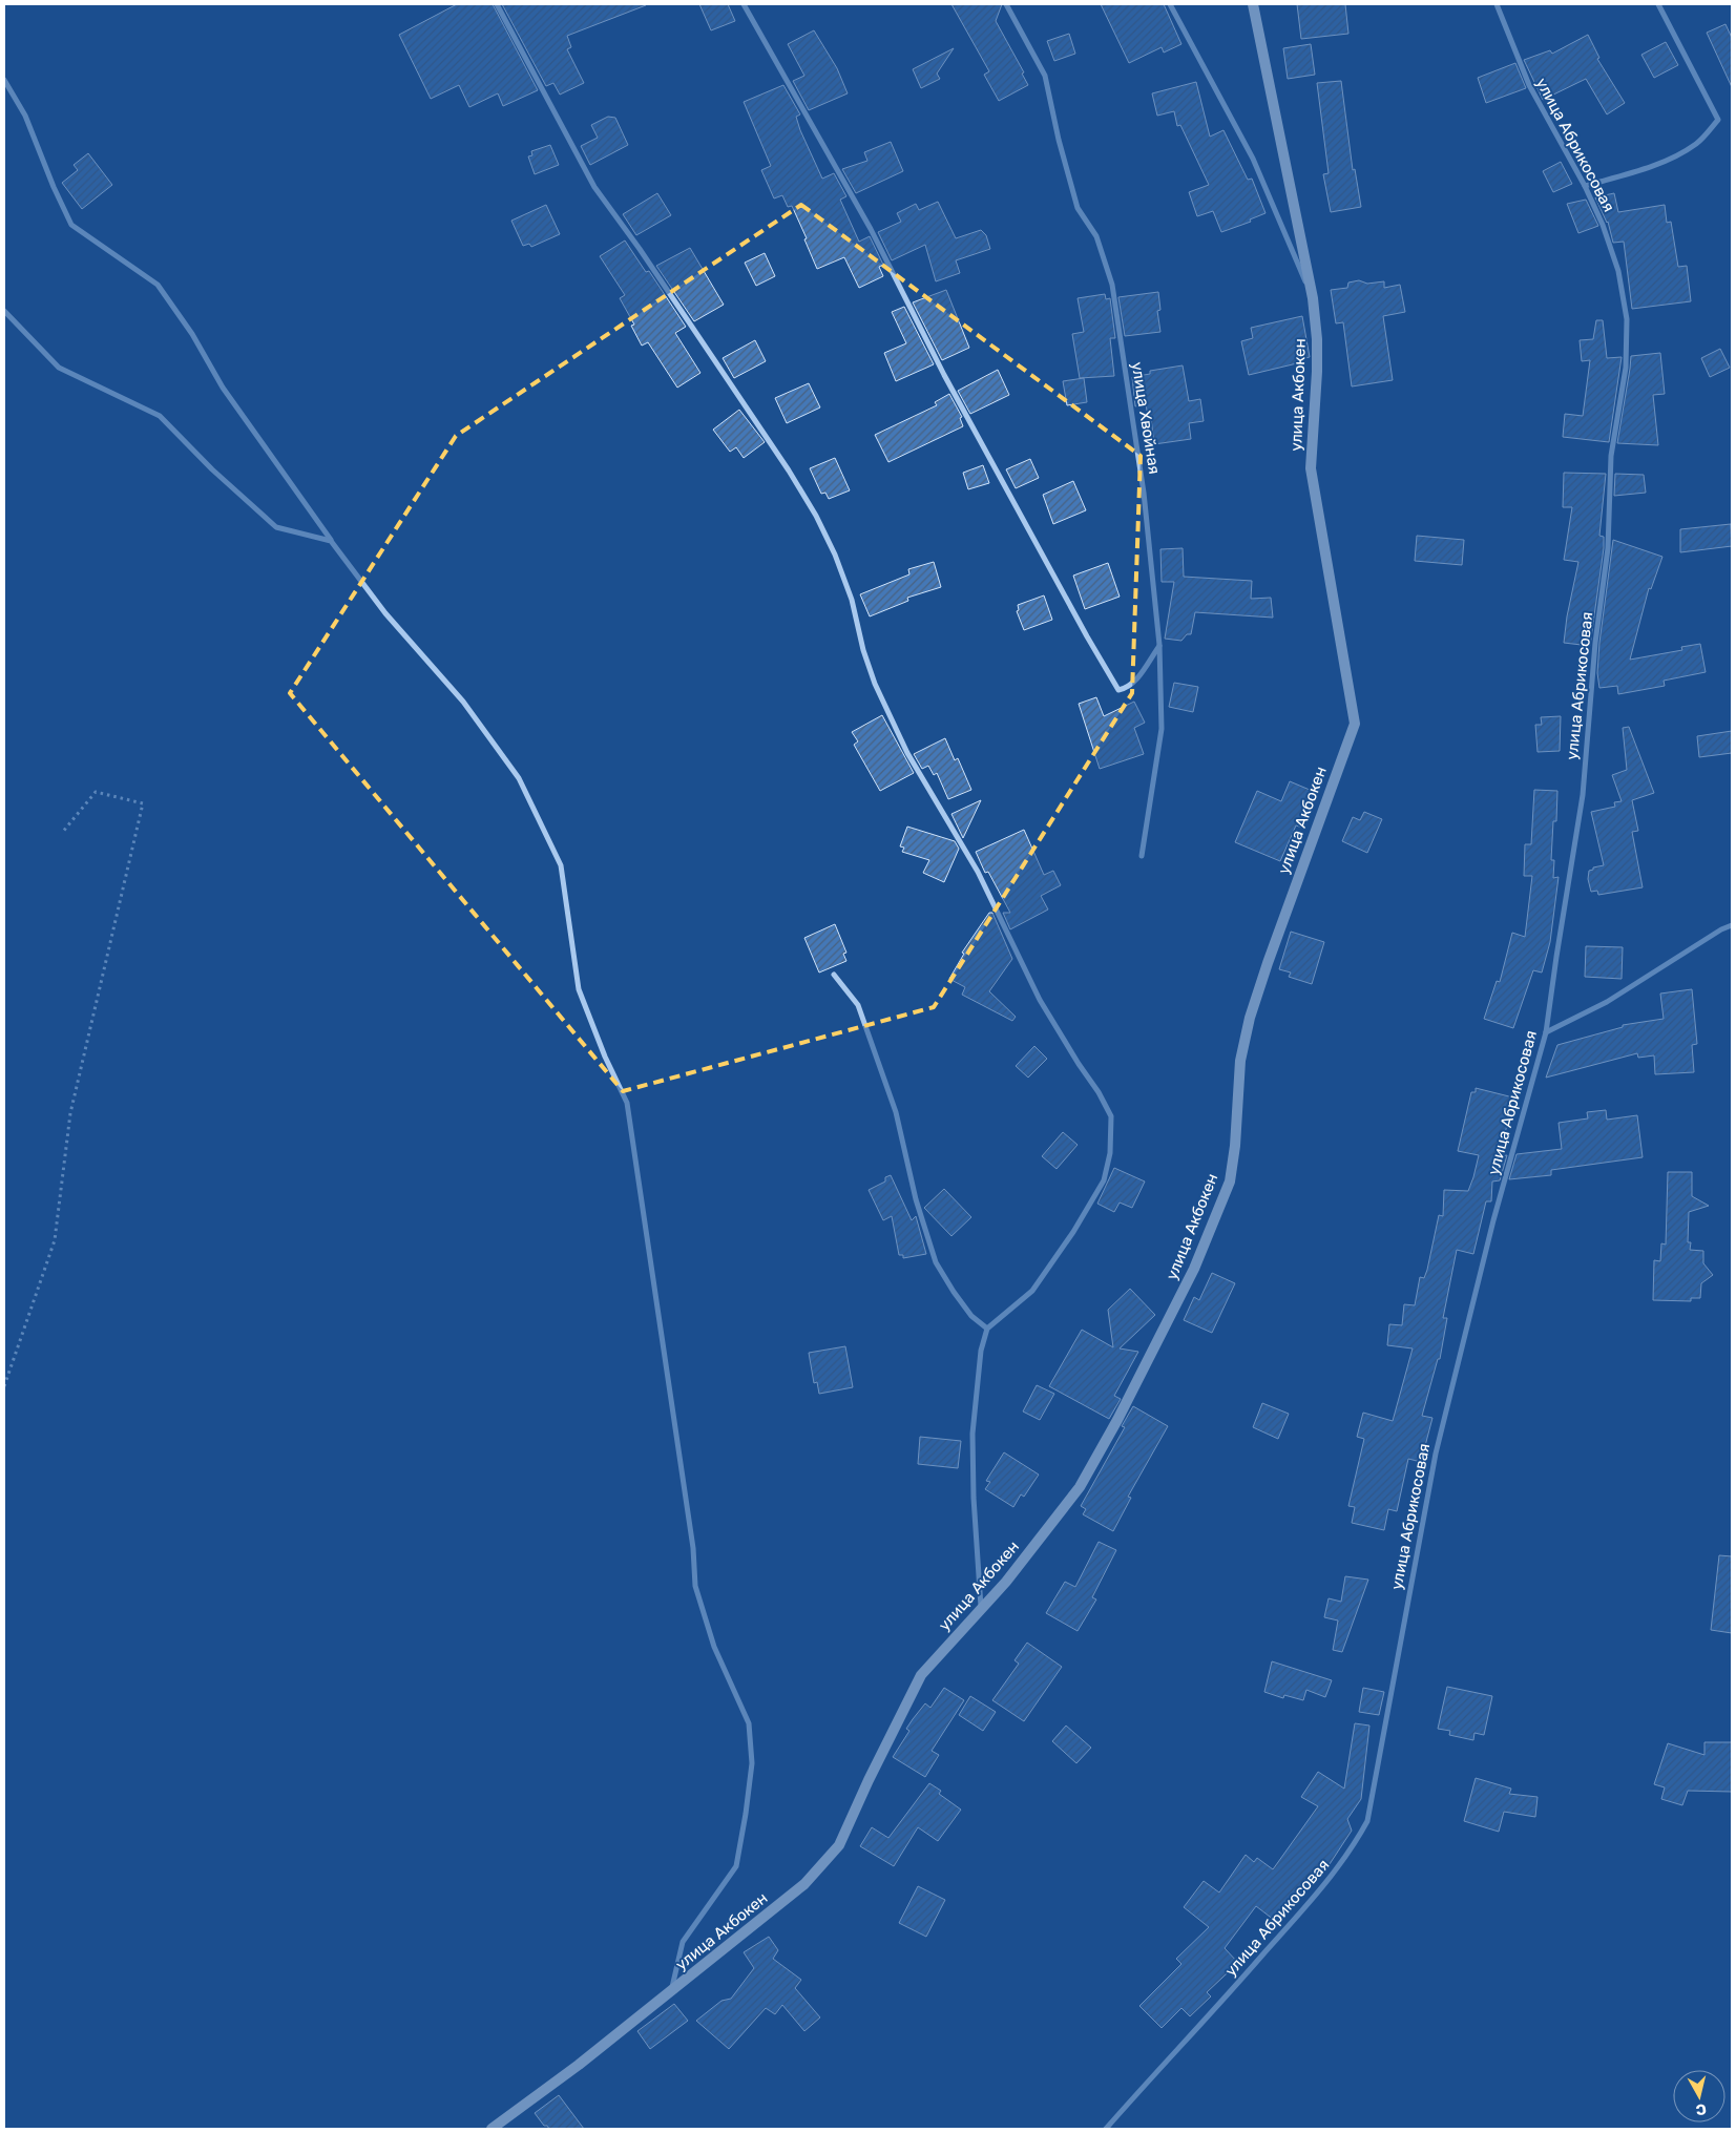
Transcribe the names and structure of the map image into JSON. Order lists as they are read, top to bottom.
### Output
{
  "streets": {
    "street": ["улица Абрикосовая", "улица Акбокен", "улица Хвойная"]
  },
  "north": "bottom"
}
